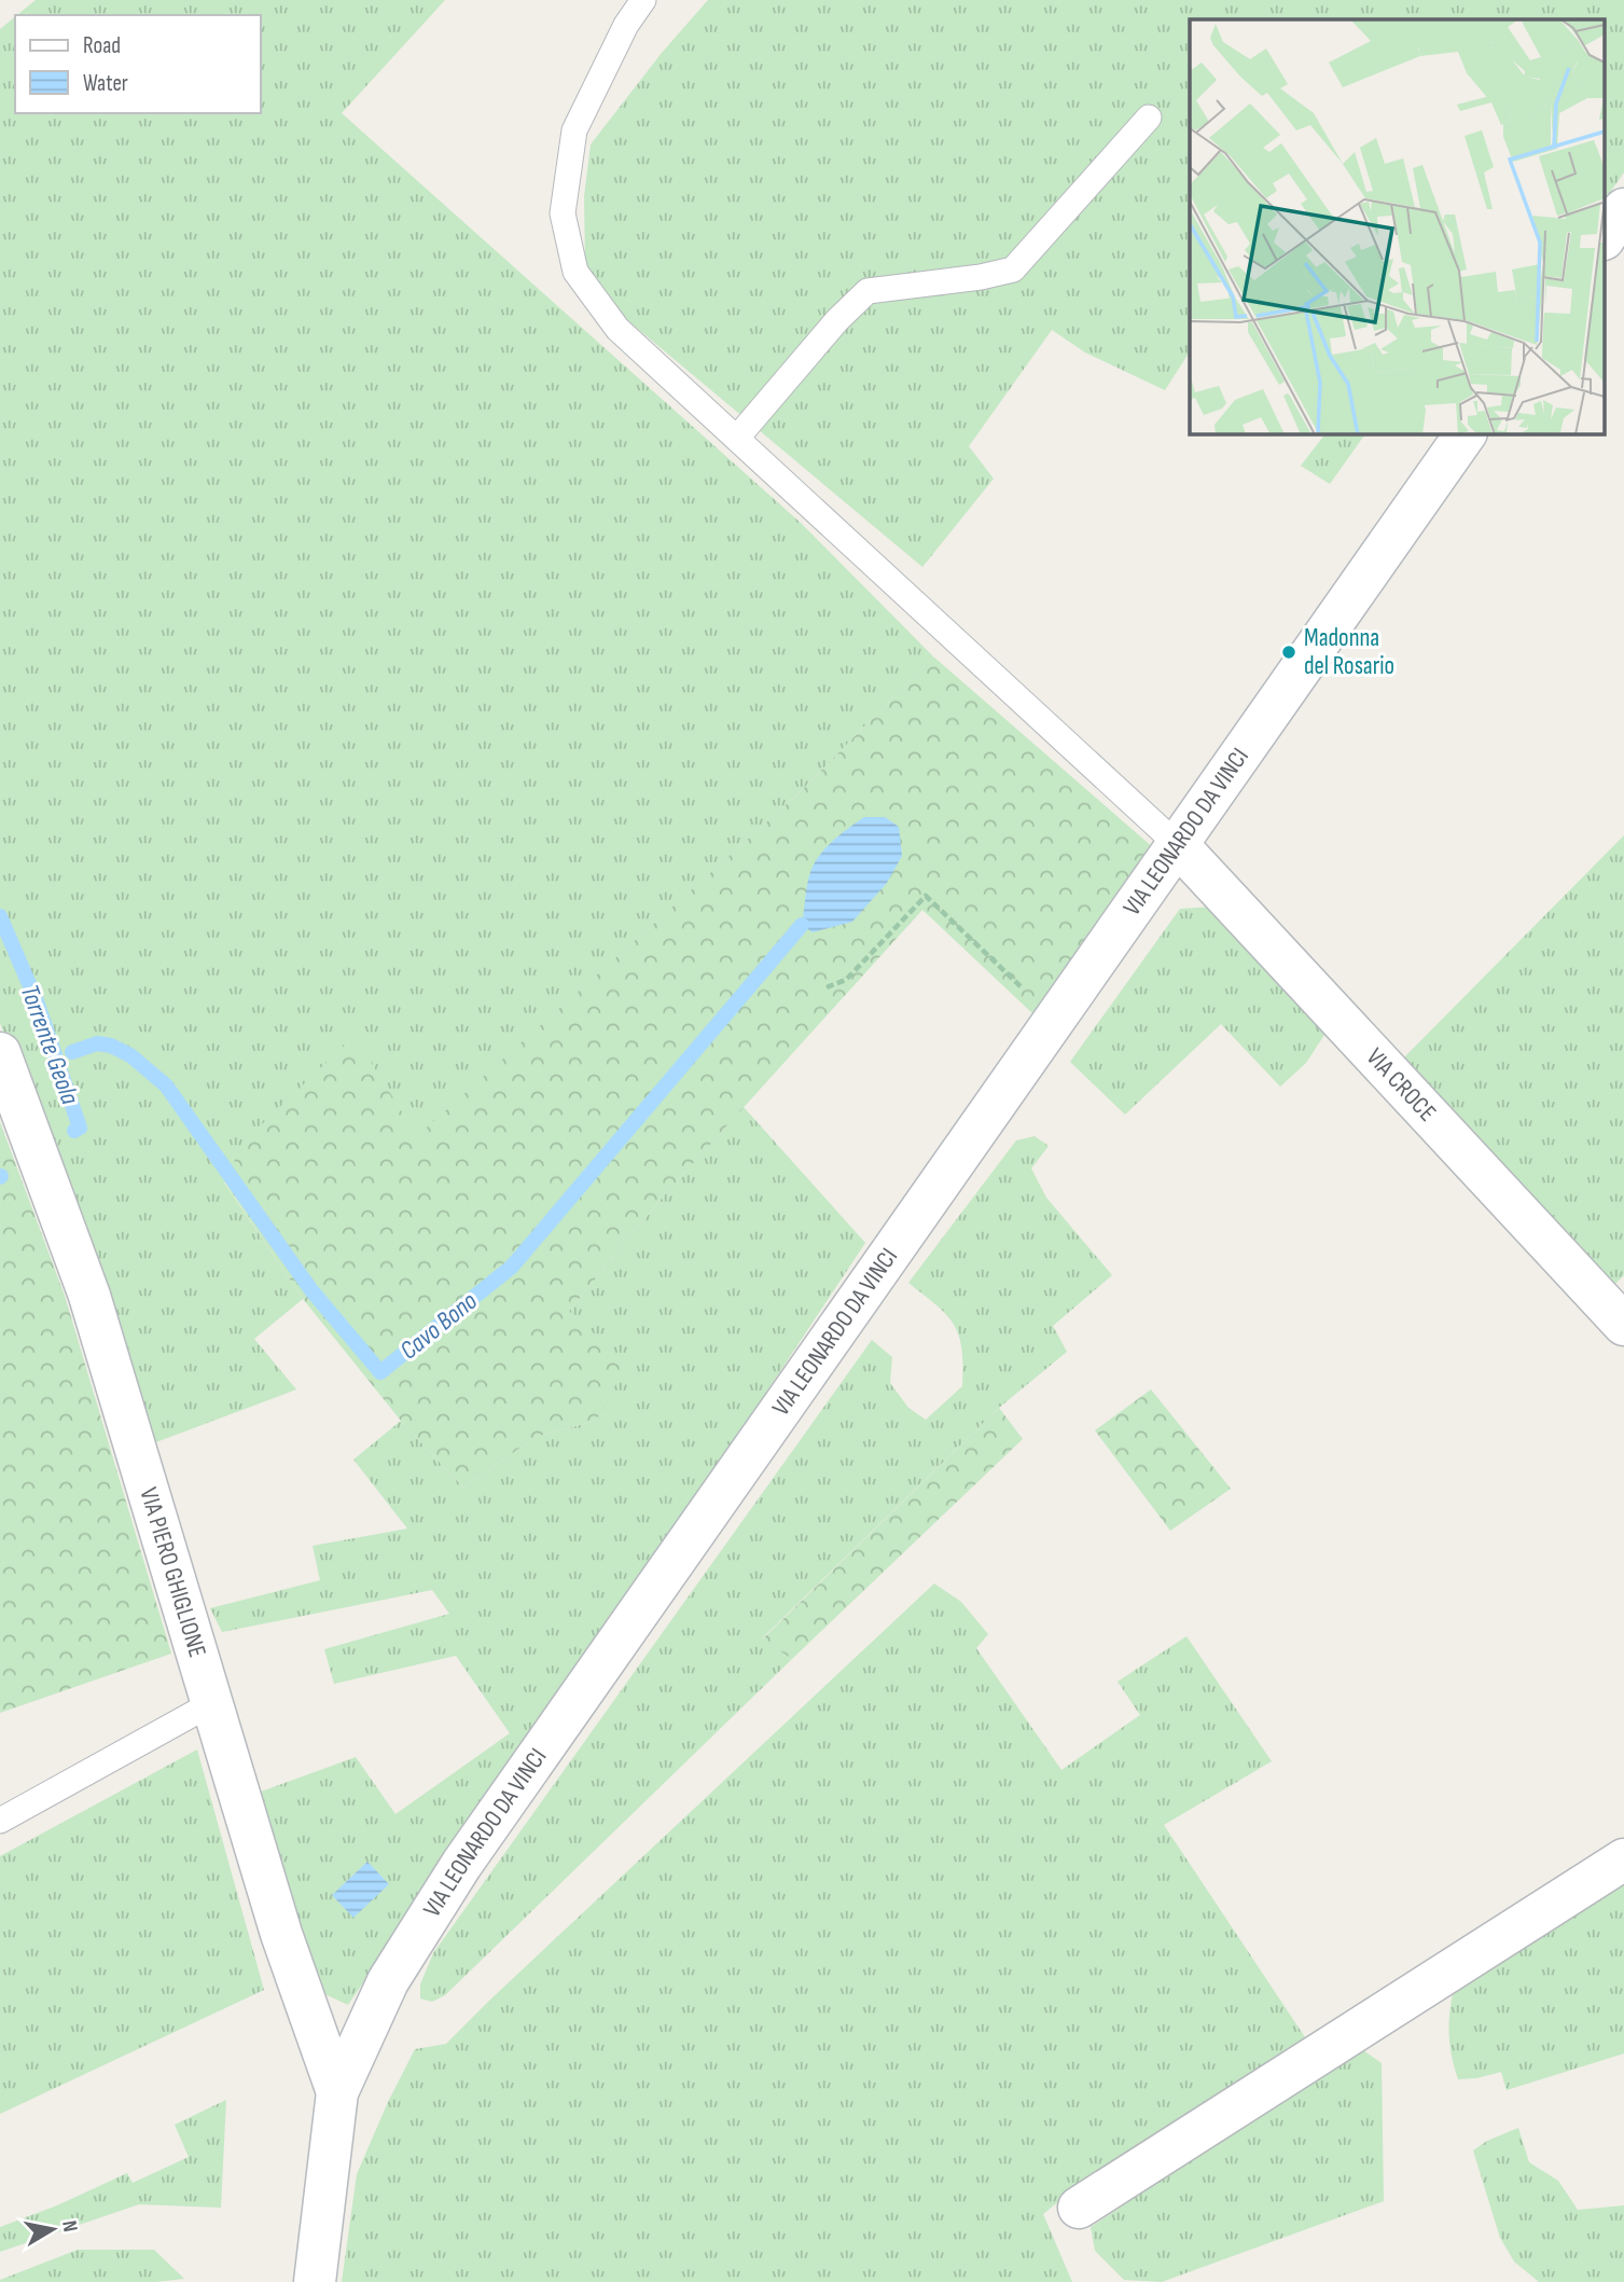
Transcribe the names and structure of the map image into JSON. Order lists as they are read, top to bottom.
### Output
{
  "streets": {
    "street": ["VIA LEONARDO DA VINCI", "VIA CROCE", "VIA PIERO GHIGLIONE"]
  },
  "crossings": [
    ["VIA LEONARDO DA VINCI", "VIA CROCE"],
    ["VIA LEONARDO DA VINCI", "VIA PIERO GHIGLIONE"]
  ],
  "water": ["Torrente Geola", "Cavo Bono"],
  "places": ["Madonna del Rosario"],
  "legend": ["Road", "Water"],
  "north": "right"
}
